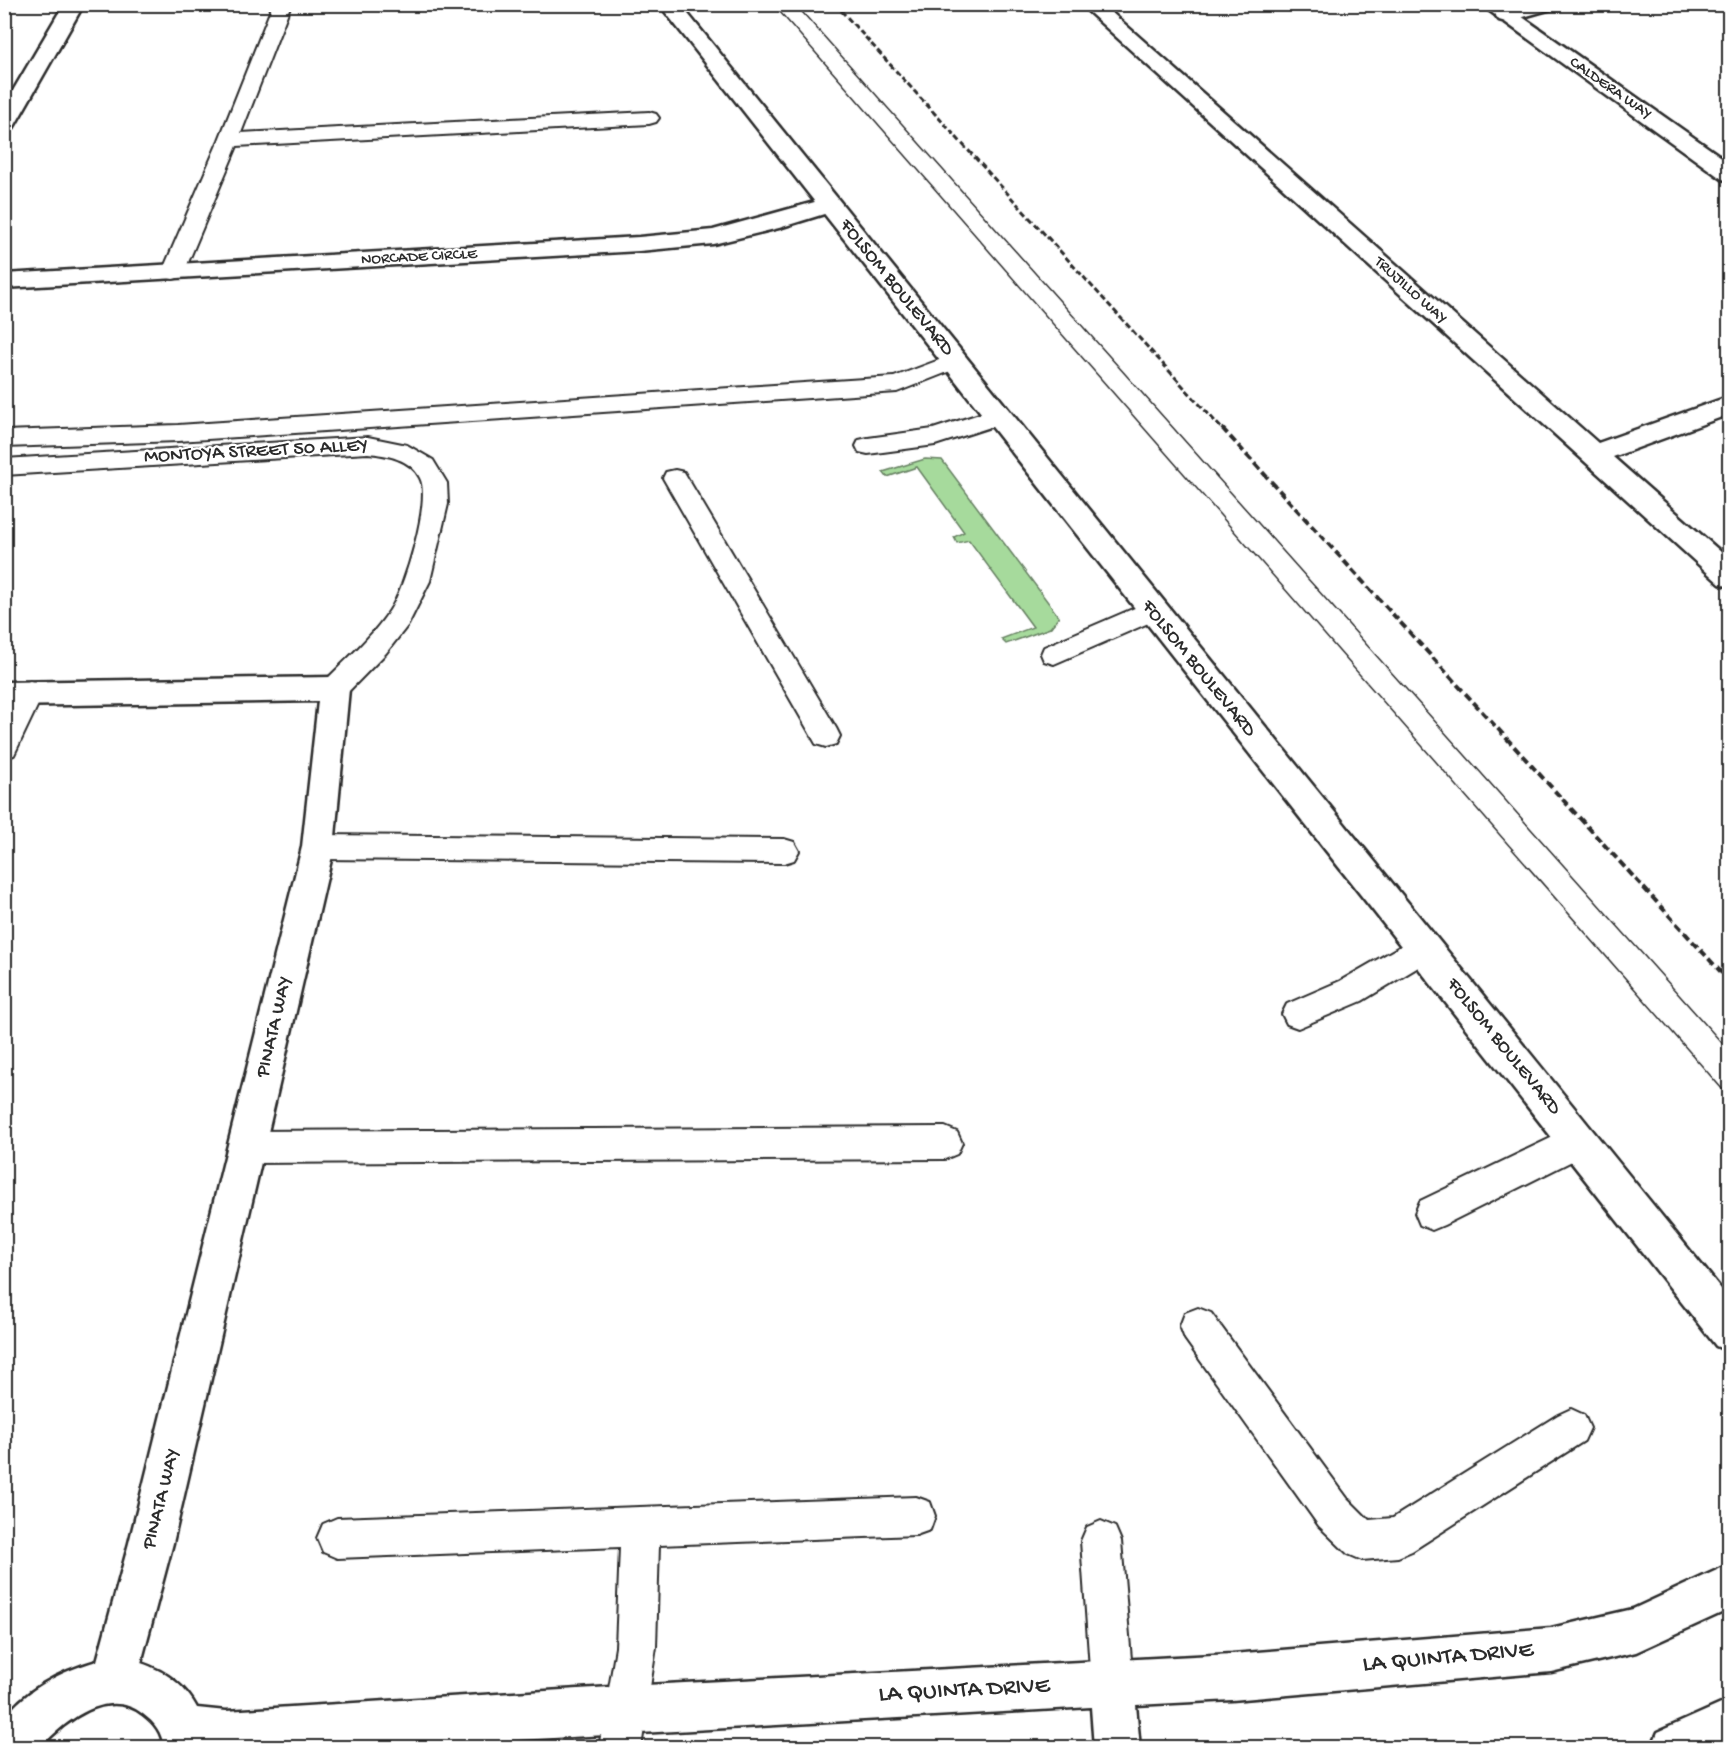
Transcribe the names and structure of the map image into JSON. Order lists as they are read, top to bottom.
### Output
{
  "streets": {
    "street": [
      "CALDERA WAY",
      "NORCADE CIRCLE",
      "FOLSOM BOULEVARD",
      "TRUJILLO WAY",
      "PINATA WAY",
      "LA QUINTA DRIVE"
    ],
    "lane": ["MONTOYA STREET 50 ALLEY"]
  },
  "crossings": [
    ["NORCADE CIRCLE", "FOLSOM BOULEVARD"],
    ["MONTOYA STREET 50 ALLEY", "PINATA WAY"]
  ]
}
